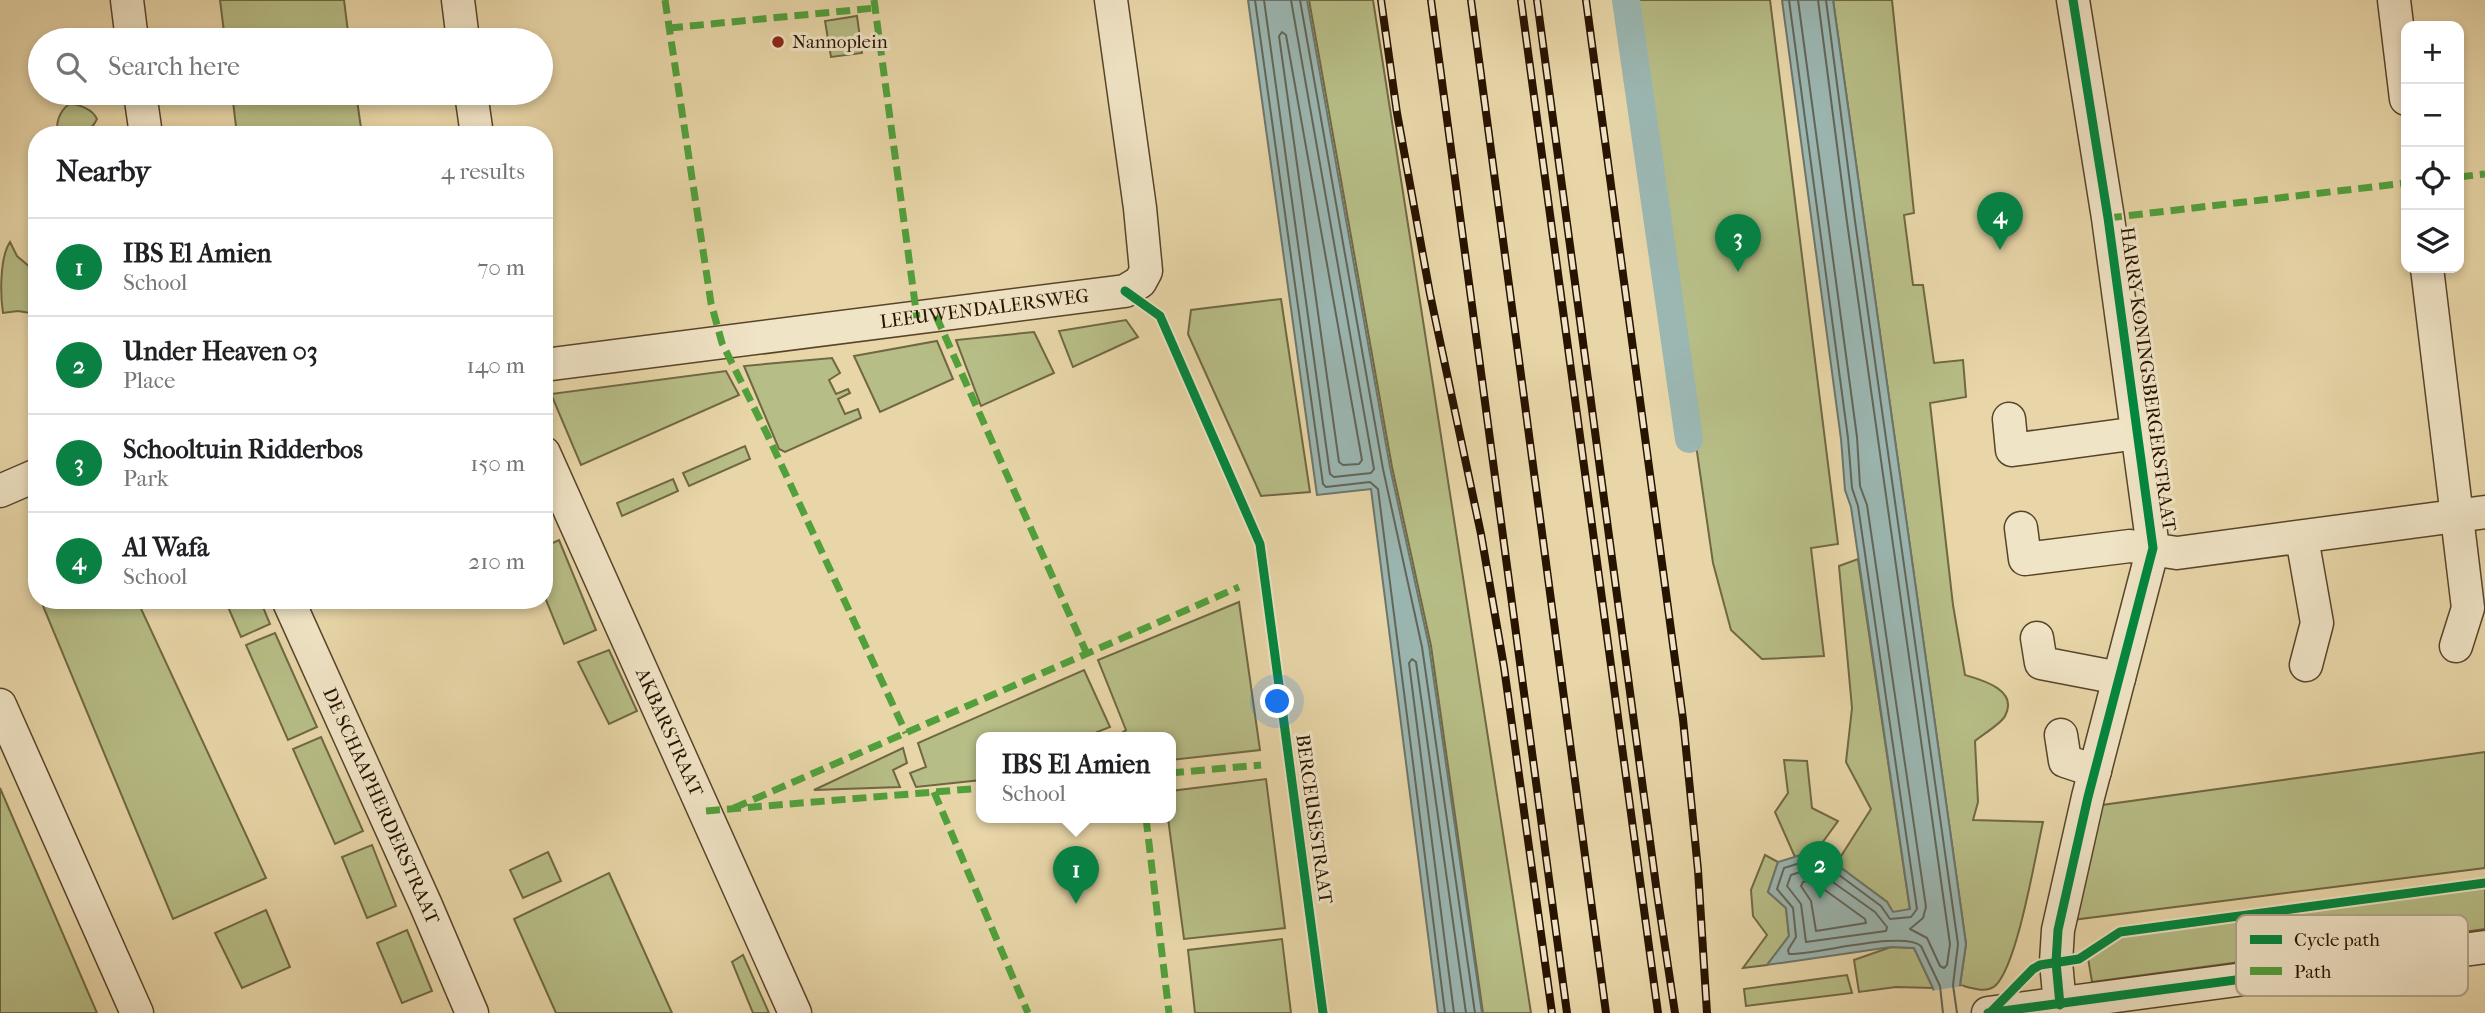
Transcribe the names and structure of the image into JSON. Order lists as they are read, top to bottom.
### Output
{
  "streets": {
    "street": [
      "LEEUWENDALERSWEG",
      "HARRY KONINGSBERGERSTRAAT",
      "AKBARSTRAAT",
      "DE SCHAAPHERDERSTRAAT"
    ],
    "cycle path": ["BERCEUSESTRAAT"]
  },
  "places": ["Nannoplein"],
  "legend": ["Cycle path", "Path"],
  "page": {
    "map_buttons": ["+", "−"],
    "search": "Search here",
    "heading": ["Nearby", "4 results"],
    "pins": [
      "4",
      "3",
      "2",
      "1"
    ],
    "list": [
      {
        "mark": "1",
        "name": "IBS El Amien",
        "note": "School",
        "value": "70 m"
      },
      {
        "mark": "2",
        "name": "Under Heaven 03",
        "note": "Place",
        "value": "140 m"
      },
      {
        "mark": "3",
        "name": "Schooltuin Ridderbos",
        "note": "Park",
        "value": "150 m"
      },
      {
        "mark": "4",
        "name": "Al Wafa",
        "note": "School",
        "value": "210 m"
      }
    ],
    "popup": ["IBS El Amien", "School"]
  }
}
